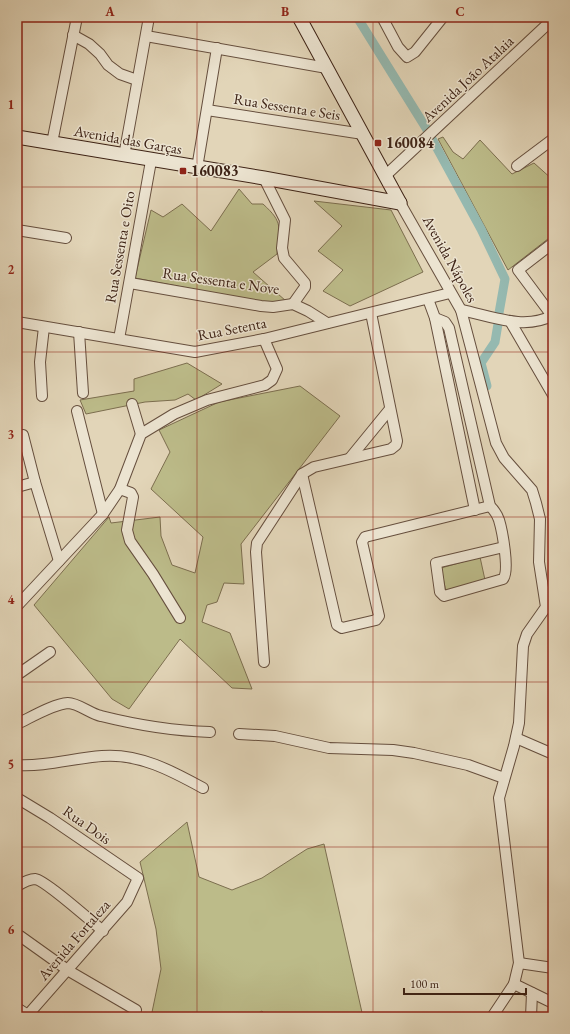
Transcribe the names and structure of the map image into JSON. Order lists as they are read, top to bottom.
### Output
{
  "streets": {
    "main road": ["Avenida das Garças", "Avenida Nápoles"],
    "street": [
      "Avenida João Atalaia",
      "Rua Sessenta e Seis",
      "Rua Sessenta e Oito",
      "Rua Sessenta e Nove",
      "Rua Setenta",
      "Rua Dois",
      "Avenida Fortaleza"
    ]
  },
  "crossings": [
    ["Avenida João Atalaia", "Avenida Nápoles"],
    ["Rua Sessenta e Seis", "Avenida Nápoles"],
    ["Avenida das Garças", "Rua Sessenta e Oito"],
    ["Avenida das Garças", "Avenida Nápoles"],
    ["Rua Sessenta e Oito", "Rua Sessenta e Nove"],
    ["Rua Sessenta e Oito", "Rua Setenta"],
    ["Avenida Nápoles", "Rua Setenta"],
    ["Rua Sessenta e Nove", "Rua Setenta"],
    ["Rua Dois", "Avenida Fortaleza"]
  ],
  "places": {
    "transit": ["160084", "160083"]
  },
  "scale_bar": "100 m",
  "grid": {
    "columns": ["A", "B", "C"],
    "rows": [
      "1",
      "2",
      "3",
      "4",
      "5",
      "6"
    ]
  }
}
